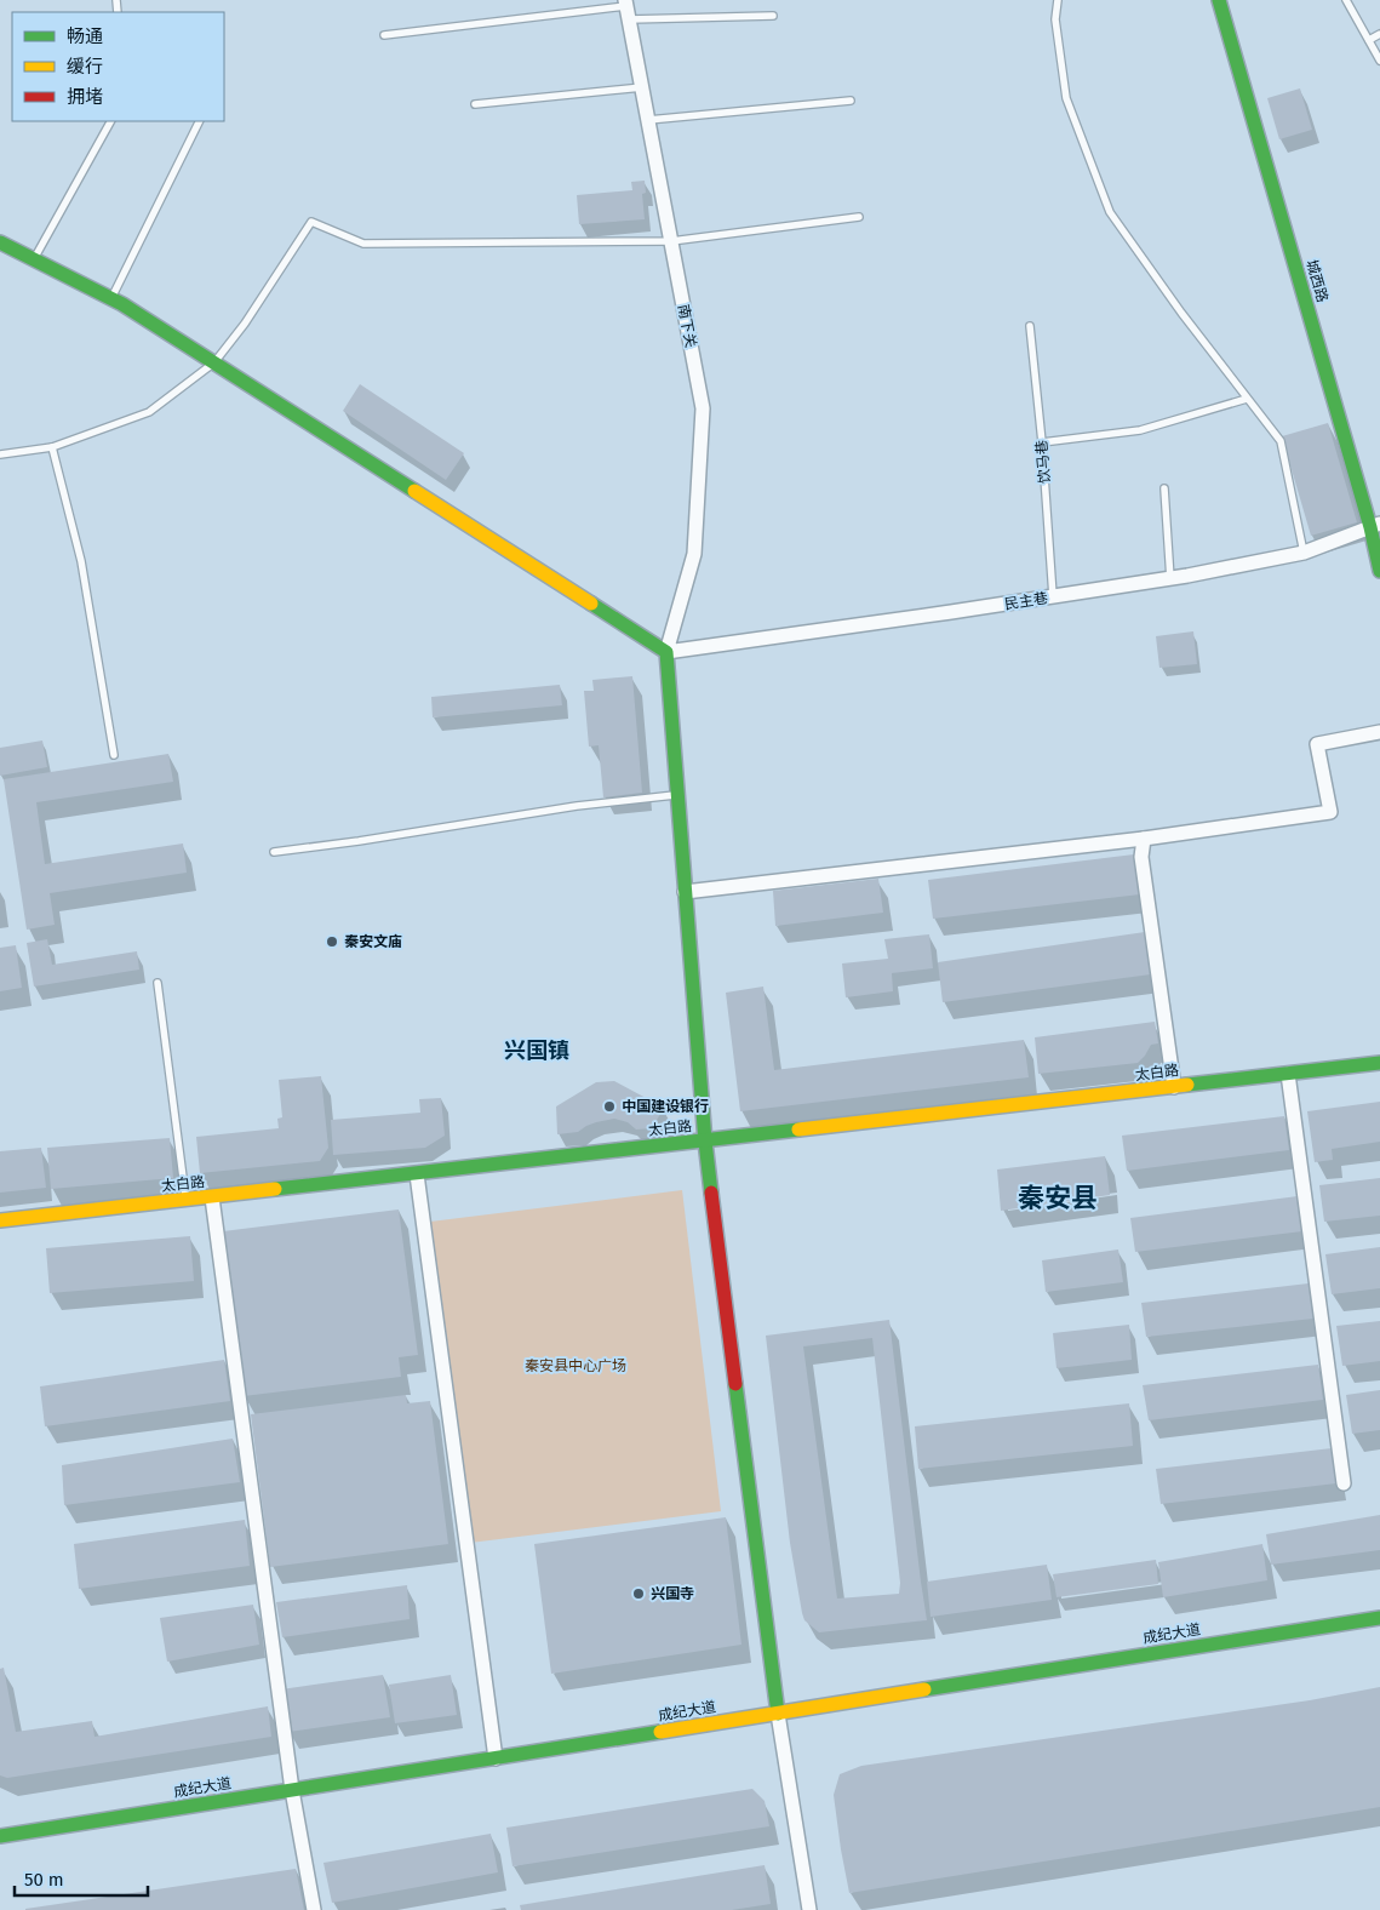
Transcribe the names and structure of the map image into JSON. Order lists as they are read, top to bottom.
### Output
{
  "streets": {
    "main road": ["城西路", "太白路", "成纪大道"],
    "street": ["南下关", "民主巷"],
    "lane": ["饮马巷"]
  },
  "crossings": [
    ["城西路", "民主巷"],
    ["南下关", "民主巷"],
    ["饮马巷", "民主巷"]
  ],
  "districts": ["兴国镇", "秦安县"],
  "parks": ["秦安县中心广场"],
  "places": ["秦安文庙", "中国建设银行", "兴国寺"],
  "legend": ["畅通", "缓行", "拥堵"],
  "scale_bar": "50 m"
}
